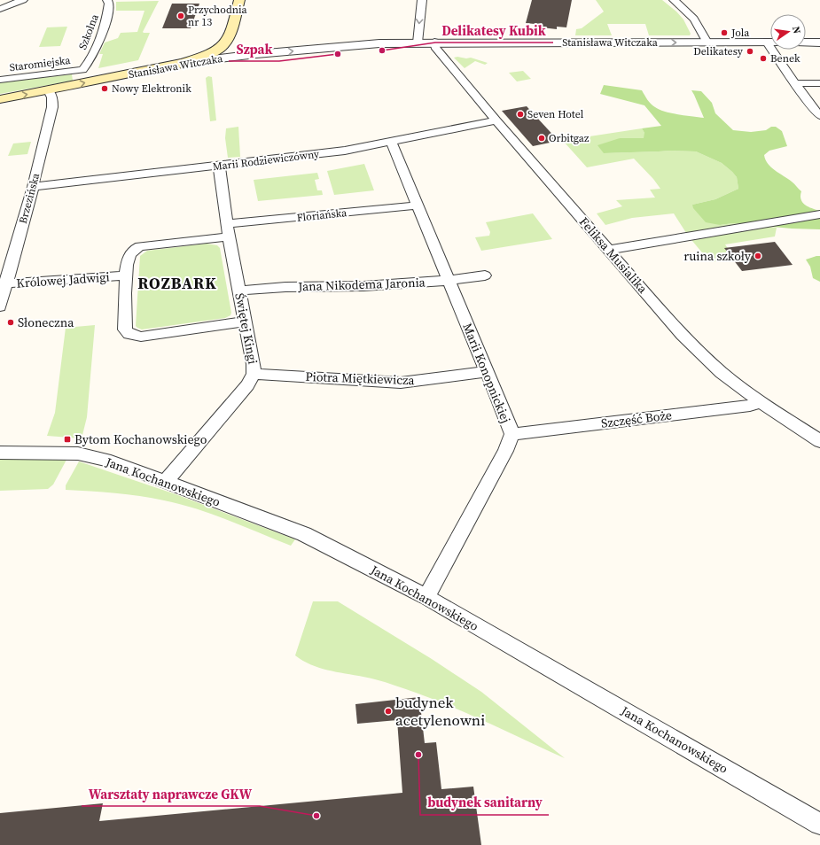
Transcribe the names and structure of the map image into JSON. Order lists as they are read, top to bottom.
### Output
{
  "streets": {
    "main road": ["Stanisława Witczaka"],
    "street": [
      "Szkolna",
      "Staromiejska",
      "Marii Rodziewiczówny",
      "Brzezińska",
      "Floriańska",
      "Feliksa Musialika",
      "Królowej Jadwigi",
      "Jana Nikodema Jaronia",
      "Świętej Kingi",
      "Marii Konopnickiej",
      "Piotra Miętkiewicza",
      "Szczęść Boże",
      "Jana Kochanowskiego"
    ]
  },
  "crossings": [
    ["Szkolna", "Staromiejska"],
    ["Stanisława Witczaka", "Brzezińska"],
    ["Stanisława Witczaka", "Feliksa Musialika"],
    ["Marii Rodziewiczówny", "Brzezińska"],
    ["Marii Rodziewiczówny", "Feliksa Musialika"],
    ["Marii Rodziewiczówny", "Świętej Kingi"],
    ["Marii Rodziewiczówny", "Marii Konopnickiej"],
    ["Brzezińska", "Królowej Jadwigi"],
    ["Floriańska", "Królowej Jadwigi"],
    ["Floriańska", "Świętej Kingi"],
    ["Floriańska", "Marii Konopnickiej"],
    ["Feliksa Musialika", "Szczęść Boże"],
    ["Jana Nikodema Jaronia", "Świętej Kingi"],
    ["Jana Nikodema Jaronia", "Marii Konopnickiej"],
    ["Świętej Kingi", "Piotra Miętkiewicza"],
    ["Świętej Kingi", "Jana Kochanowskiego"],
    ["Marii Konopnickiej", "Piotra Miętkiewicza"],
    ["Marii Konopnickiej", "Szczęść Boże"],
    ["Marii Konopnickiej", "Jana Kochanowskiego"]
  ],
  "one_way": ["Stanisława Witczaka"],
  "districts": ["ROZBARK"],
  "places": {
    "other": [
      "Przychodnia nr 13",
      "Jola",
      "Delikatesy Kubik",
      "Delikatesy",
      "Szpak",
      "Benek",
      "Nowy Elektronik",
      "Seven Hotel",
      "Orbitgaz",
      "ruina szkoły",
      "Słoneczna",
      "budynek acetylenowni",
      "budynek sanitarny",
      "Warsztaty naprawcze GKW"
    ],
    "transit": ["Bytom Kochanowskiego"]
  },
  "north": "right"
}
